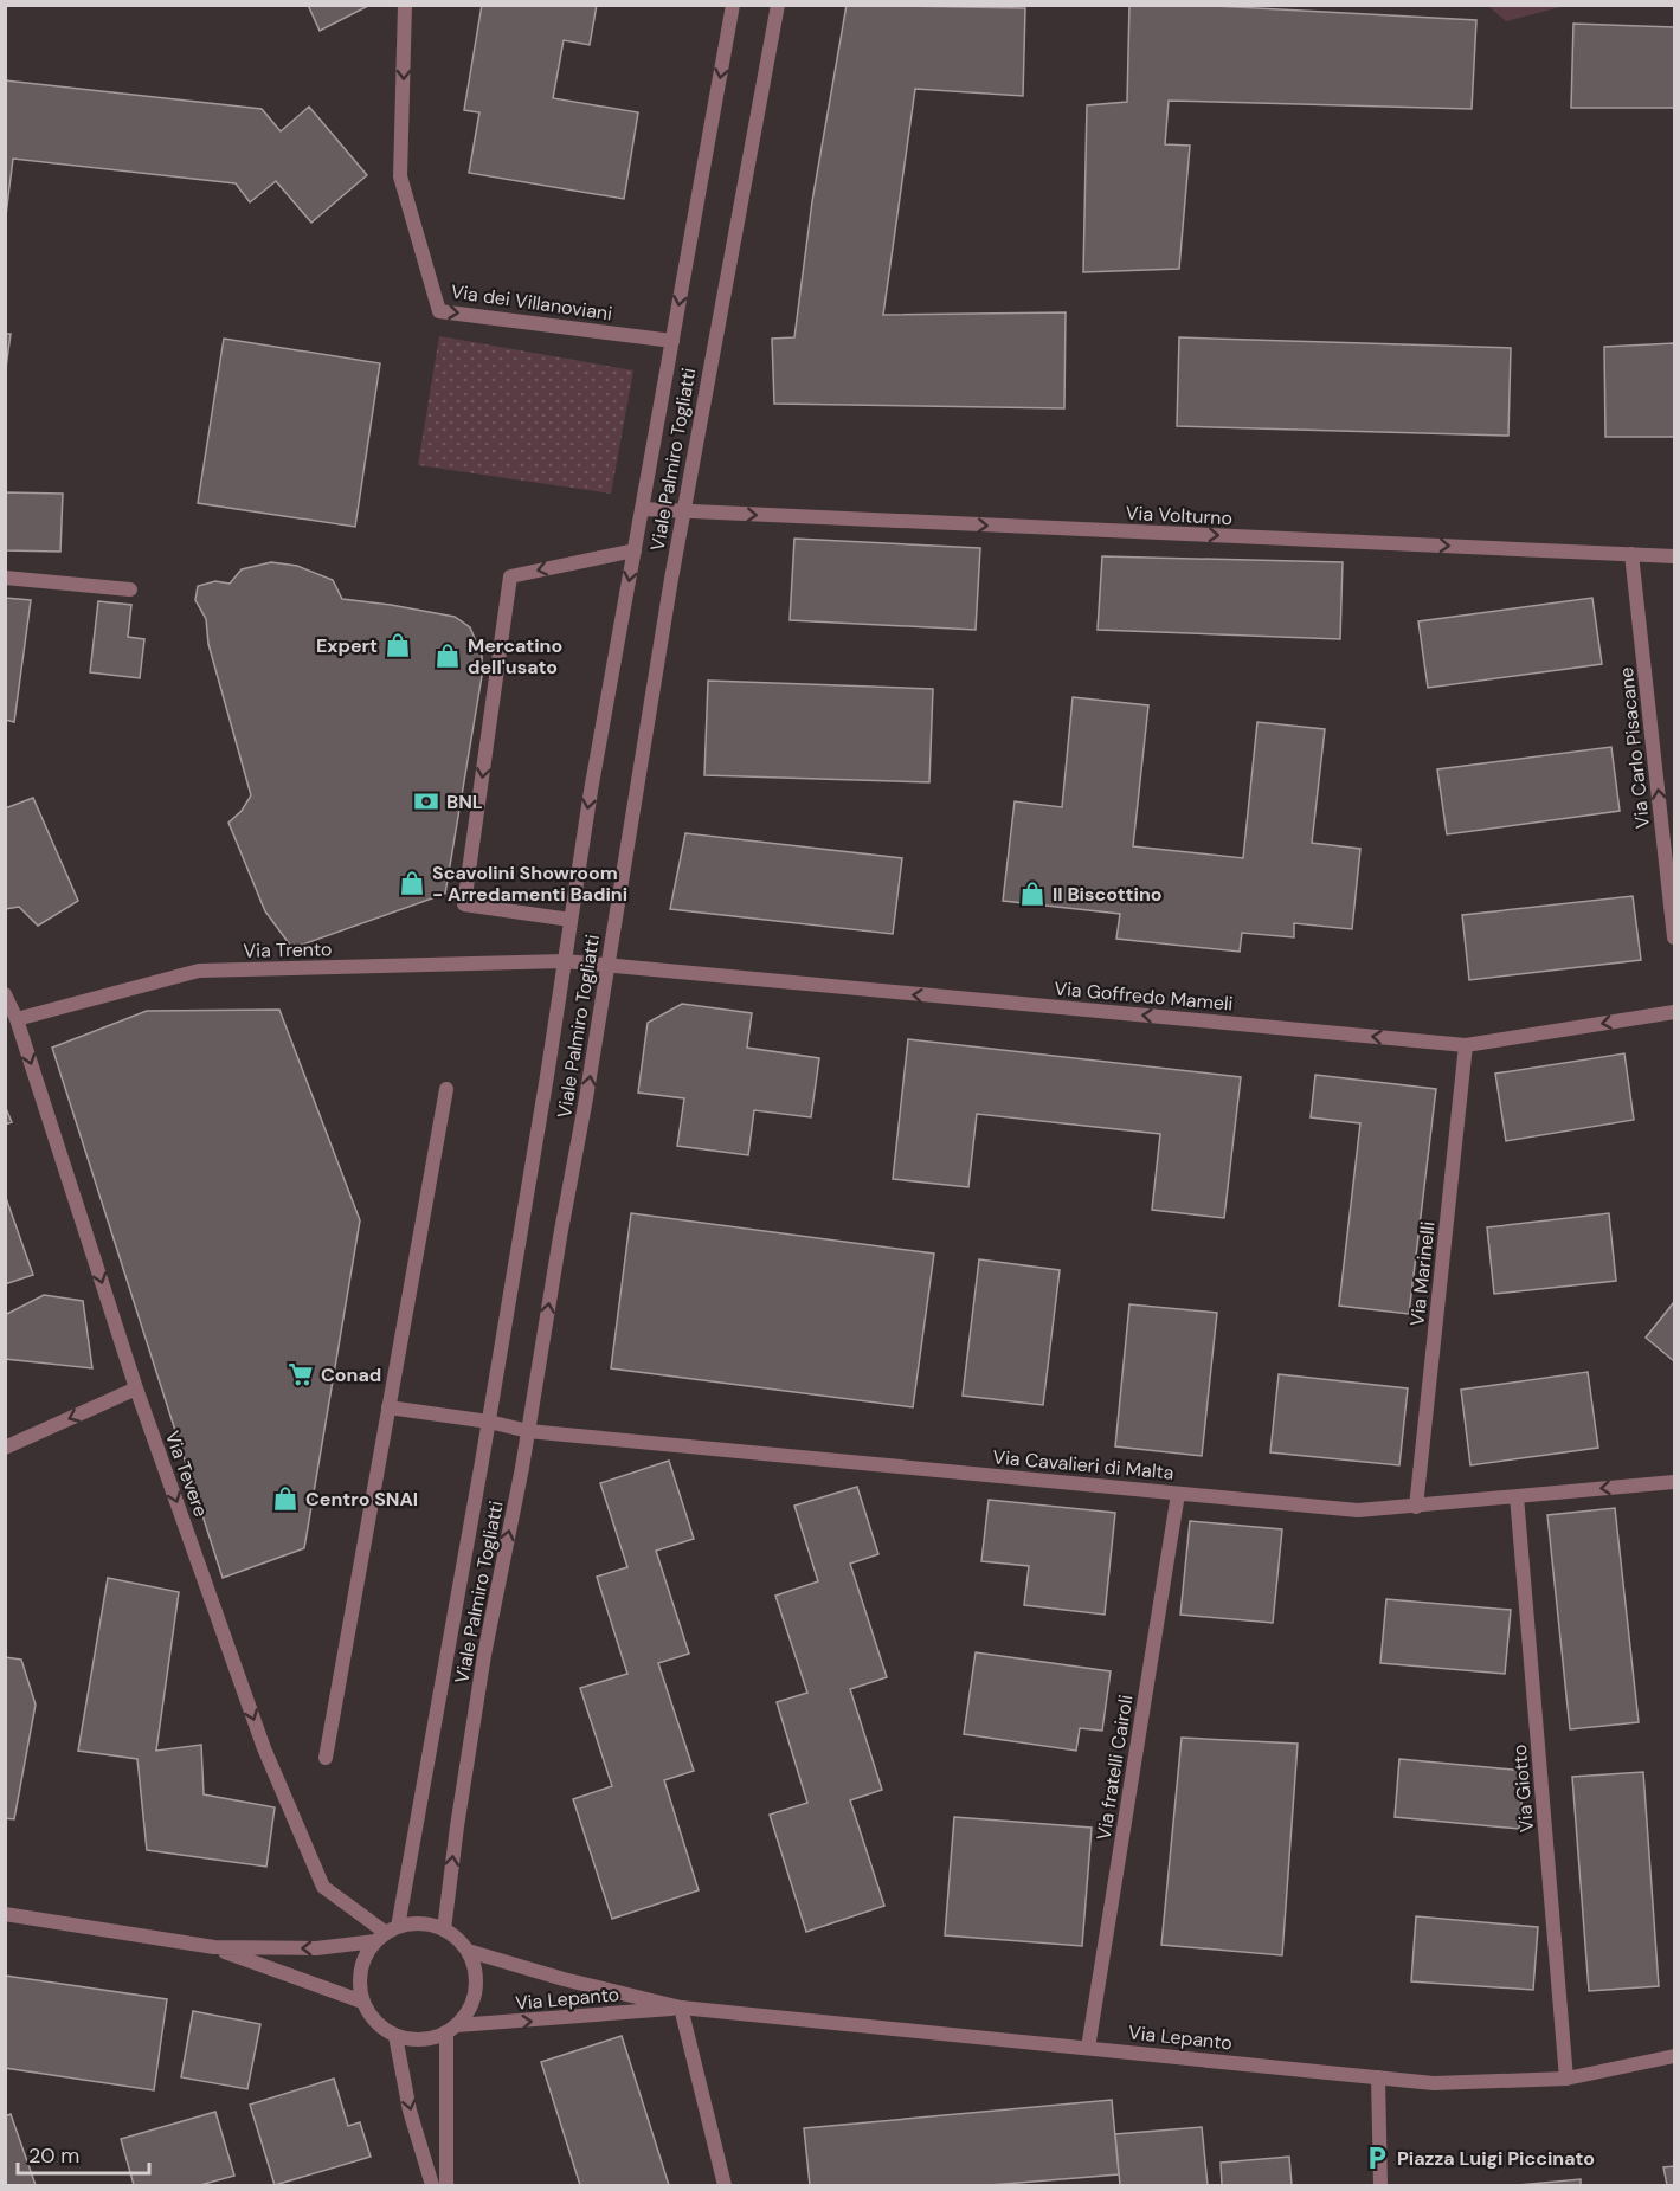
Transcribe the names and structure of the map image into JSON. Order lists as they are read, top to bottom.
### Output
{
  "streets": {
    "street": [
      "Via dei Villanoviani",
      "Viale Palmiro Togliatti",
      "Via Volturno",
      "Via Carlo Pisacane",
      "Via Trento",
      "Via Goffredo Mameli",
      "Via Marinelli",
      "Via Cavalieri di Malta",
      "Via Tevere",
      "Via fratelli Cairoli",
      "Via Giotto",
      "Via Lepanto"
    ]
  },
  "crossings": [
    ["Via dei Villanoviani", "Viale Palmiro Togliatti"],
    ["Viale Palmiro Togliatti", "Via Volturno"],
    ["Viale Palmiro Togliatti", "Via Trento"],
    ["Viale Palmiro Togliatti", "Via Goffredo Mameli"],
    ["Viale Palmiro Togliatti", "Via Cavalieri di Malta"],
    ["Viale Palmiro Togliatti", "Via Tevere"],
    ["Viale Palmiro Togliatti", "Via Lepanto"],
    ["Via Volturno", "Via Carlo Pisacane"],
    ["Via Trento", "Via Goffredo Mameli"],
    ["Via Trento", "Via Tevere"],
    ["Via Goffredo Mameli", "Via Marinelli"],
    ["Via Marinelli", "Via Cavalieri di Malta"],
    ["Via Cavalieri di Malta", "Via fratelli Cairoli"],
    ["Via Cavalieri di Malta", "Via Giotto"],
    ["Via Tevere", "Via Lepanto"],
    ["Via fratelli Cairoli", "Via Lepanto"],
    ["Via Giotto", "Via Lepanto"]
  ],
  "one_way": [
    "Via Volturno",
    "Via Carlo Pisacane",
    "Via Goffredo Mameli",
    "Via Tevere"
  ],
  "places": {
    "shop": [
      "Expert",
      "Mercatino dell'usato",
      "Scavolini Showroom - Arredamenti Badini",
      "Il Biscottino",
      "Centro SNAI"
    ],
    "bank": ["BNL"],
    "supermarket": ["Conad"],
    "parking": ["Piazza Luigi Piccinato"]
  },
  "scale_bar": "20 m"
}
